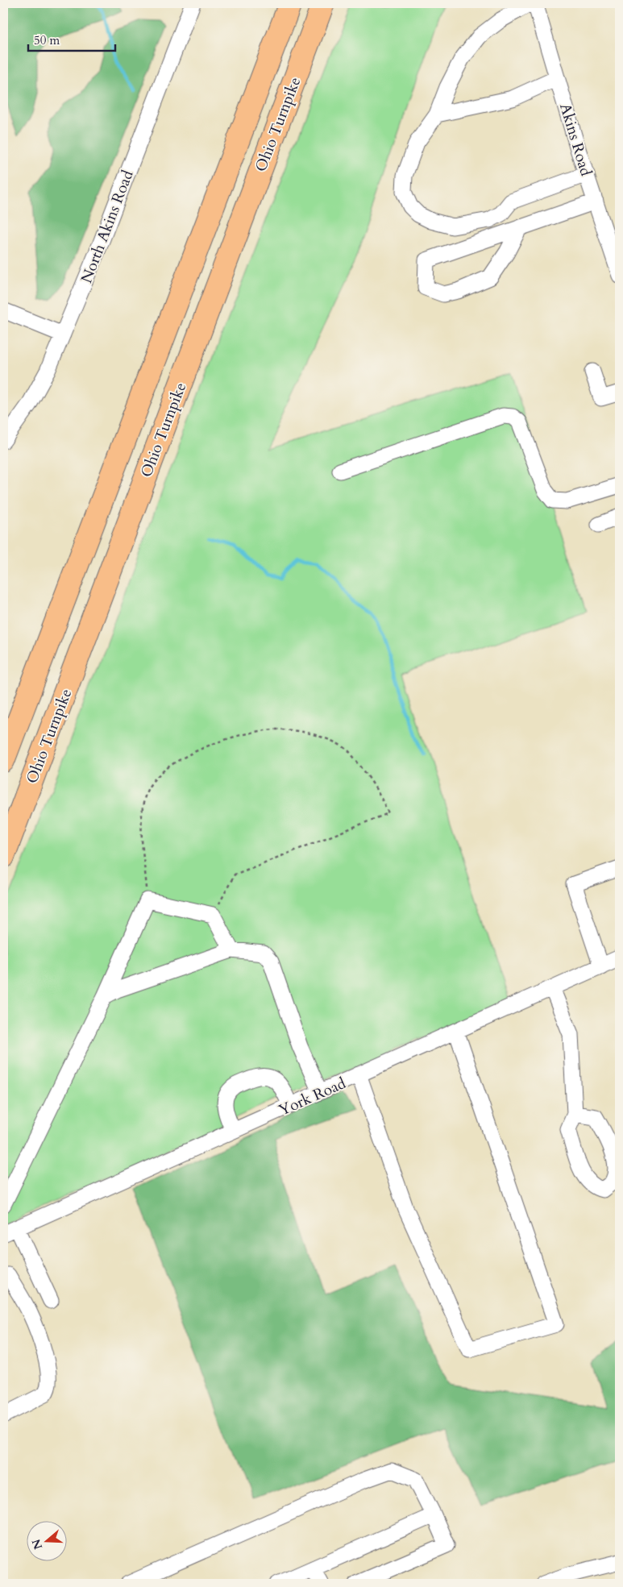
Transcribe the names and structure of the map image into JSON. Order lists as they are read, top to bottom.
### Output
{
  "streets": {
    "highway": ["Ohio Turnpike"],
    "street": ["Akins Road", "North Akins Road", "York Road"]
  },
  "scale_bar": "50 m",
  "north": "left"
}
